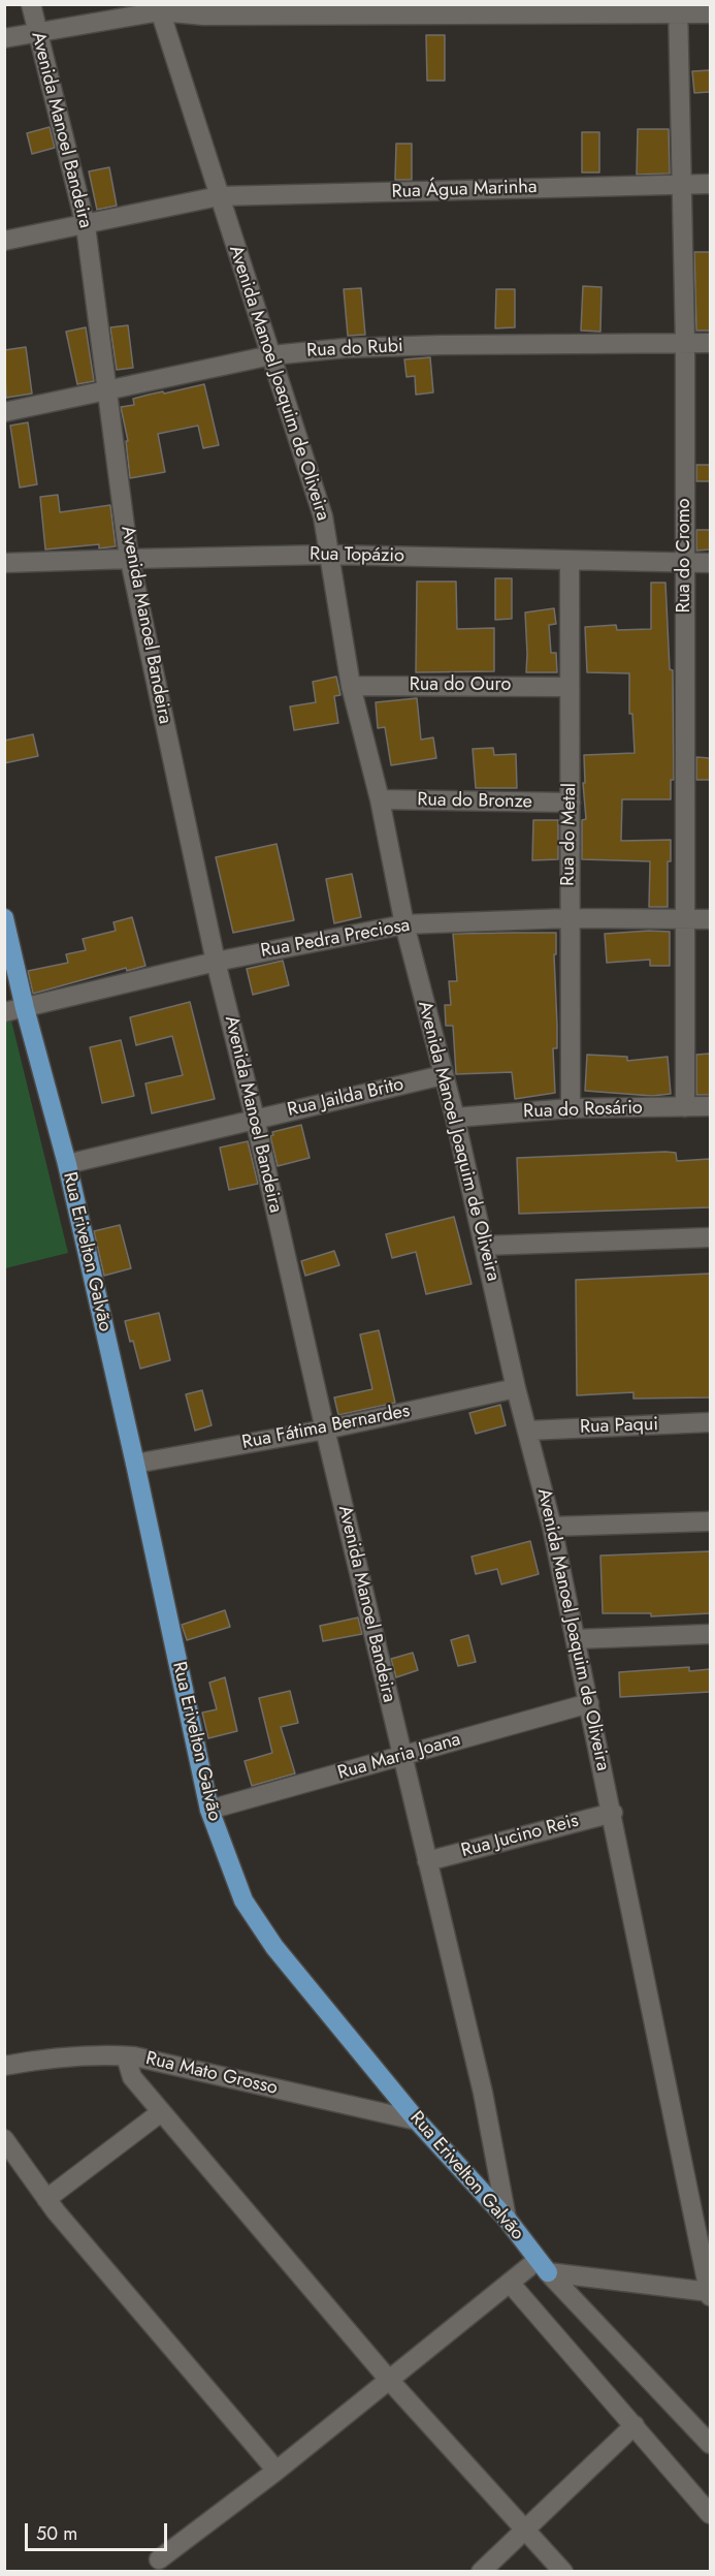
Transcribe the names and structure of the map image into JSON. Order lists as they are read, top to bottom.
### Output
{
  "streets": {
    "main road": ["Rua Erivelton Galvão"],
    "street": [
      "Avenida Manoel Bandeira",
      "Rua Água Marinha",
      "Rua do Rubi",
      "Avenida Manoel Joaquim de Oliveira",
      "Rua Topázio",
      "Rua do Cromo",
      "Rua do Ouro",
      "Rua do Bronze",
      "Rua do Metal",
      "Rua Pedra Preciosa",
      "Rua Jailda Brito",
      "Rua do Rosário",
      "Rua Paqui",
      "Rua Fátima Bernardes",
      "Rua Maria Joana",
      "Rua Jucino Reis",
      "Rua Mato Grosso"
    ]
  },
  "crossings": [
    ["Avenida Manoel Bandeira", "Rua Água Marinha"],
    ["Avenida Manoel Bandeira", "Rua do Rubi"],
    ["Avenida Manoel Bandeira", "Rua Topázio"],
    ["Avenida Manoel Bandeira", "Rua Pedra Preciosa"],
    ["Avenida Manoel Bandeira", "Rua Jailda Brito"],
    ["Avenida Manoel Bandeira", "Rua Erivelton Galvão"],
    ["Avenida Manoel Bandeira", "Rua Fátima Bernardes"],
    ["Avenida Manoel Bandeira", "Rua Maria Joana"],
    ["Avenida Manoel Bandeira", "Rua Jucino Reis"],
    ["Rua Água Marinha", "Avenida Manoel Joaquim de Oliveira"],
    ["Rua Água Marinha", "Rua do Cromo"],
    ["Rua do Rubi", "Avenida Manoel Joaquim de Oliveira"],
    ["Rua do Rubi", "Rua do Cromo"],
    ["Avenida Manoel Joaquim de Oliveira", "Rua Topázio"],
    ["Avenida Manoel Joaquim de Oliveira", "Rua do Ouro"],
    ["Avenida Manoel Joaquim de Oliveira", "Rua do Bronze"],
    ["Avenida Manoel Joaquim de Oliveira", "Rua Pedra Preciosa"],
    ["Avenida Manoel Joaquim de Oliveira", "Rua Jailda Brito"],
    ["Avenida Manoel Joaquim de Oliveira", "Rua do Rosário"],
    ["Avenida Manoel Joaquim de Oliveira", "Rua Paqui"],
    ["Avenida Manoel Joaquim de Oliveira", "Rua Fátima Bernardes"],
    ["Avenida Manoel Joaquim de Oliveira", "Rua Maria Joana"],
    ["Avenida Manoel Joaquim de Oliveira", "Rua Jucino Reis"],
    ["Rua Topázio", "Rua do Cromo"],
    ["Rua Topázio", "Rua do Metal"],
    ["Rua do Cromo", "Rua Pedra Preciosa"],
    ["Rua do Cromo", "Rua do Rosário"],
    ["Rua do Ouro", "Rua do Metal"],
    ["Rua do Bronze", "Rua do Metal"],
    ["Rua do Metal", "Rua Pedra Preciosa"],
    ["Rua do Metal", "Rua do Rosário"],
    ["Rua Pedra Preciosa", "Rua Erivelton Galvão"],
    ["Rua Jailda Brito", "Rua Erivelton Galvão"],
    ["Rua Erivelton Galvão", "Rua Fátima Bernardes"],
    ["Rua Erivelton Galvão", "Rua Maria Joana"],
    ["Rua Erivelton Galvão", "Rua Mato Grosso"]
  ],
  "scale_bar": "50 m"
}
